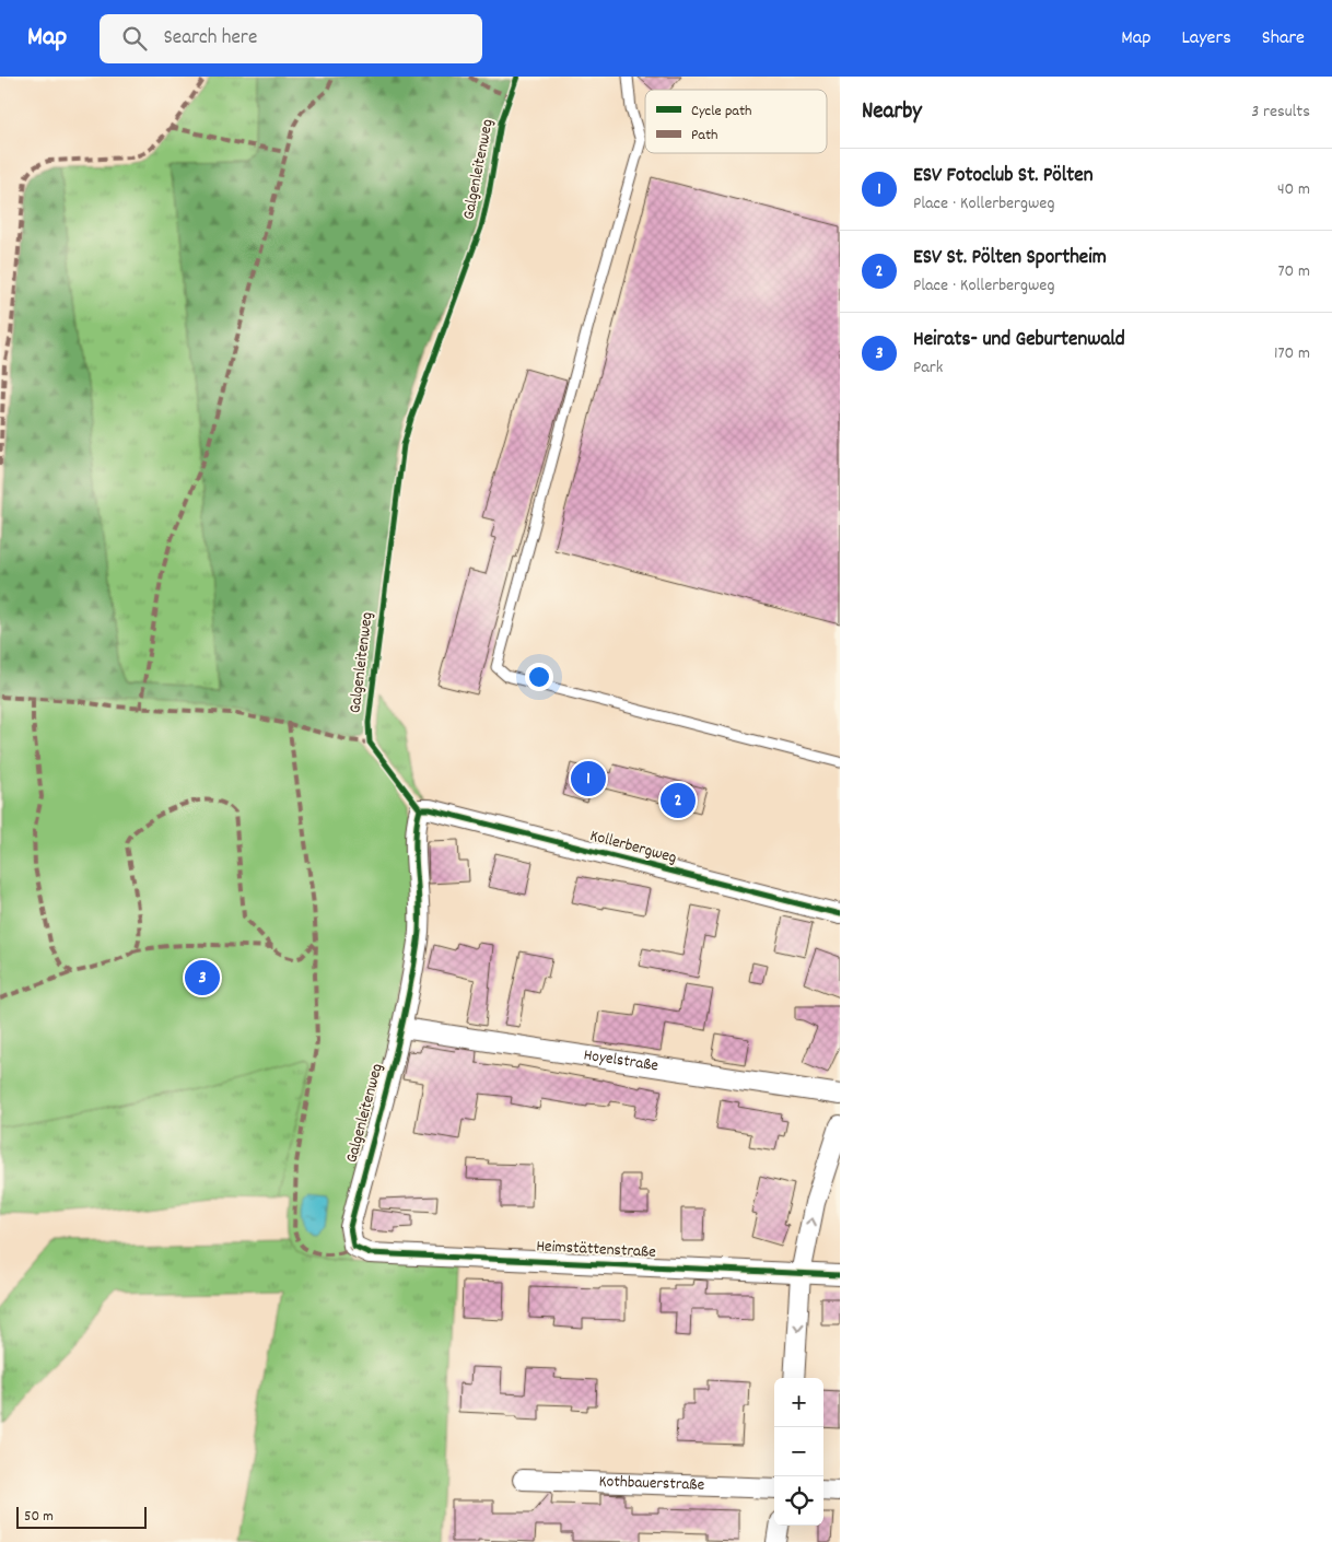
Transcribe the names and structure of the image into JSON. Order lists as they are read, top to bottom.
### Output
{
  "streets": {
    "street": [
      "Galgenleitenweg",
      "Kollerbergweg",
      "Hoyelstraße",
      "Heimstättenstraße",
      "Kothbauerstraße"
    ]
  },
  "crossings": [
    ["Galgenleitenweg", "Kollerbergweg"],
    ["Galgenleitenweg", "Hoyelstraße"],
    ["Galgenleitenweg", "Heimstättenstraße"]
  ],
  "legend": ["Cycle path", "Path"],
  "scale_bar": "50 m",
  "page": {
    "header": "Map",
    "search": "Search here",
    "nav": ["Map", "Layers", "Share"],
    "heading": ["Nearby", "3 results"],
    "list": [
      {
        "mark": "1",
        "name": "ESV Fotoclub St. Pölten",
        "note": "Place · Kollerbergweg",
        "value": "40 m"
      },
      {
        "mark": "2",
        "name": "ESV St. Pölten Sportheim",
        "note": "Place · Kollerbergweg",
        "value": "70 m"
      },
      {
        "mark": "3",
        "name": "Heirats- und Geburtenwald",
        "note": "Park",
        "value": "170 m"
      }
    ],
    "pins": ["1", "2", "3"],
    "map_buttons": ["+", "−"],
    "scale": "50 m"
  }
}
